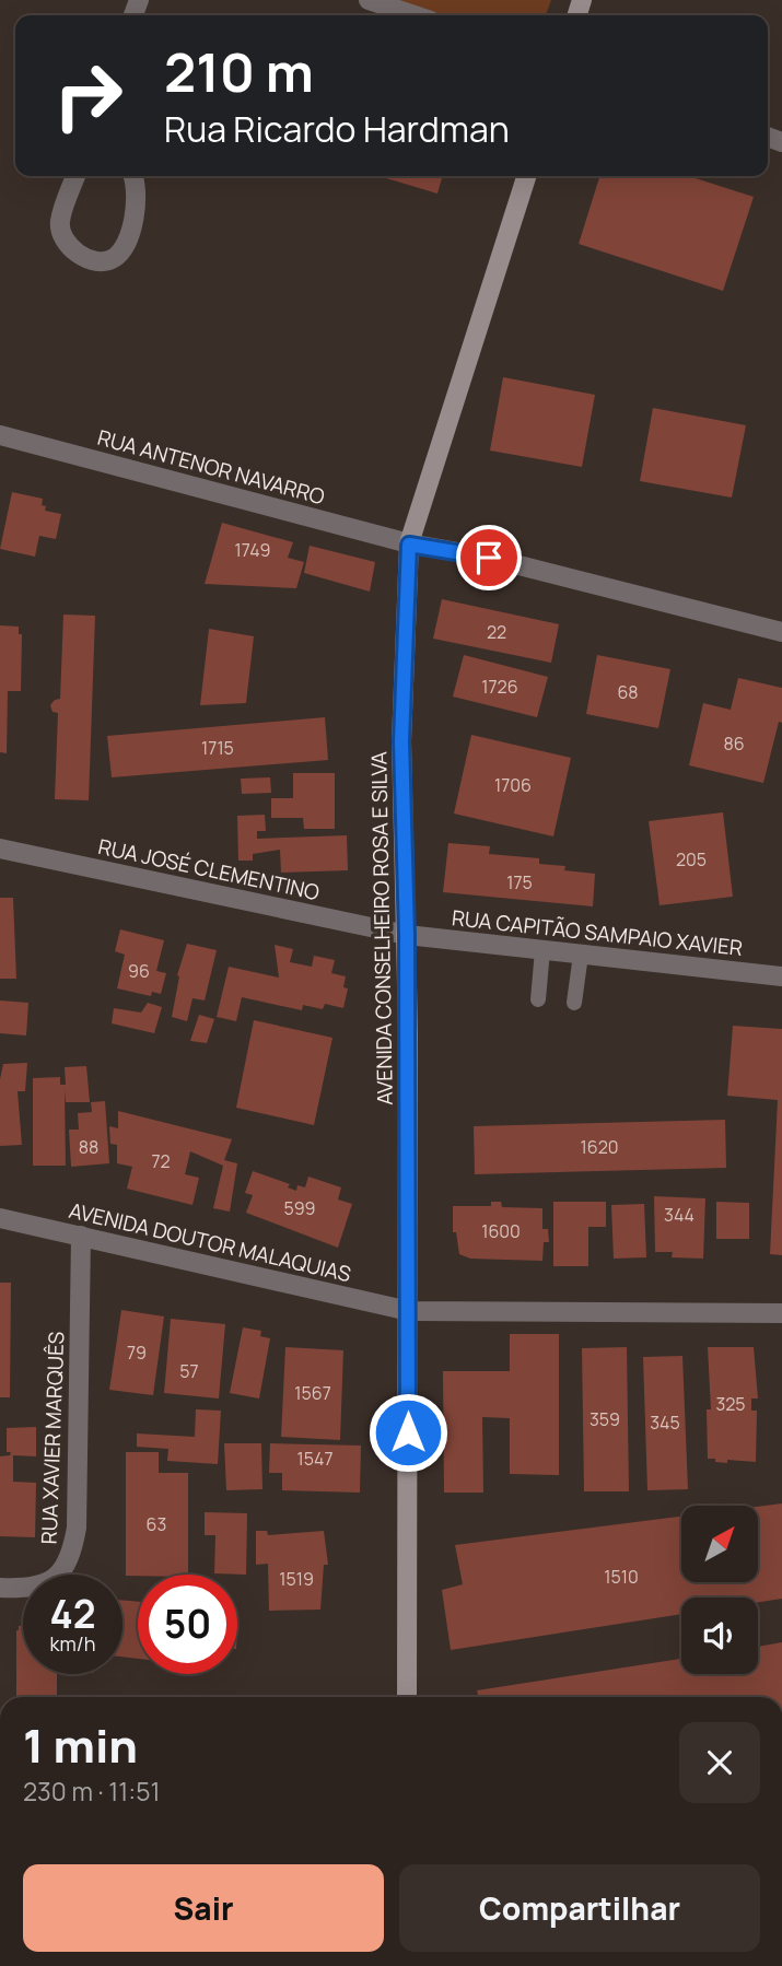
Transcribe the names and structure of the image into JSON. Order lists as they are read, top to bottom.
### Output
{
  "streets": {
    "main road": ["AVENIDA CONSELHEIRO ROSA E SILVA"],
    "street": [
      "RUA ANTENOR NAVARRO",
      "RUA JOSÉ CLEMENTINO",
      "RUA CAPITÃO SAMPAIO XAVIER",
      "AVENIDA DOUTOR MALAQUIAS",
      "RUA XAVIER MARQUÊS"
    ]
  },
  "crossings": [
    ["RUA ANTENOR NAVARRO", "AVENIDA CONSELHEIRO ROSA E SILVA"],
    ["RUA JOSÉ CLEMENTINO", "AVENIDA CONSELHEIRO ROSA E SILVA"],
    ["RUA JOSÉ CLEMENTINO", "RUA CAPITÃO SAMPAIO XAVIER"],
    ["AVENIDA CONSELHEIRO ROSA E SILVA", "RUA CAPITÃO SAMPAIO XAVIER"],
    ["AVENIDA CONSELHEIRO ROSA E SILVA", "AVENIDA DOUTOR MALAQUIAS"],
    ["AVENIDA DOUTOR MALAQUIAS", "RUA XAVIER MARQUÊS"]
  ],
  "house_numbers": [
    "1749",
    "22",
    "1726",
    "68",
    "86",
    "1715",
    "1706",
    "205",
    "175",
    "96",
    "88",
    "1620",
    "72",
    "599",
    "344",
    "1600",
    "79",
    "57",
    "1567",
    "325",
    "359",
    "345",
    "1547",
    "63",
    "1510",
    "1519"
  ],
  "north": "top right",
  "page": {
    "turn": ["210 m", "Rua Ricardo Hardman"],
    "speed": "42 km/h",
    "limit": "50",
    "heading": ["1 min", "230 m · 11:51"],
    "buttons": ["Sair", "Compartilhar"]
  }
}
